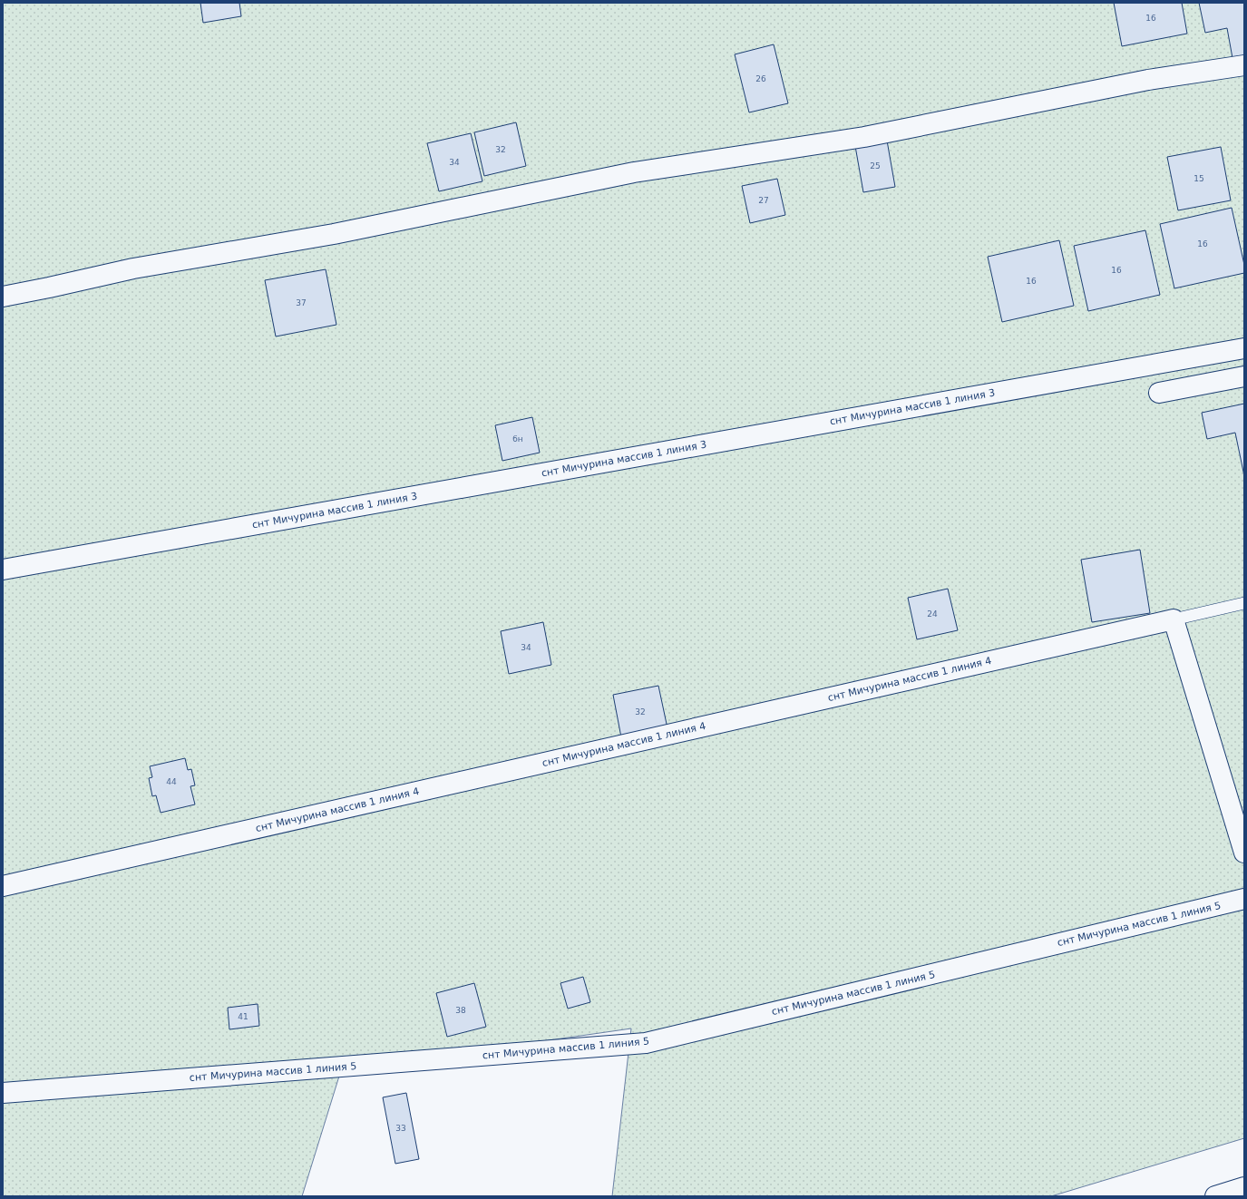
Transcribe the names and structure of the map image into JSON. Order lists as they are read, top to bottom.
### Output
{
  "streets": {
    "street": ["снт Мичурина массив 1 линия 3", "снт Мичурина массив 1 линия 4", "снт Мичурина массив 1 линия 5"]
  },
  "house_numbers": [
    "16",
    "26",
    "32",
    "34",
    "25",
    "15",
    "27",
    "16",
    "16",
    "16",
    "37",
    "бн",
    "24",
    "34",
    "32",
    "44",
    "38",
    "41",
    "33"
  ]
}
